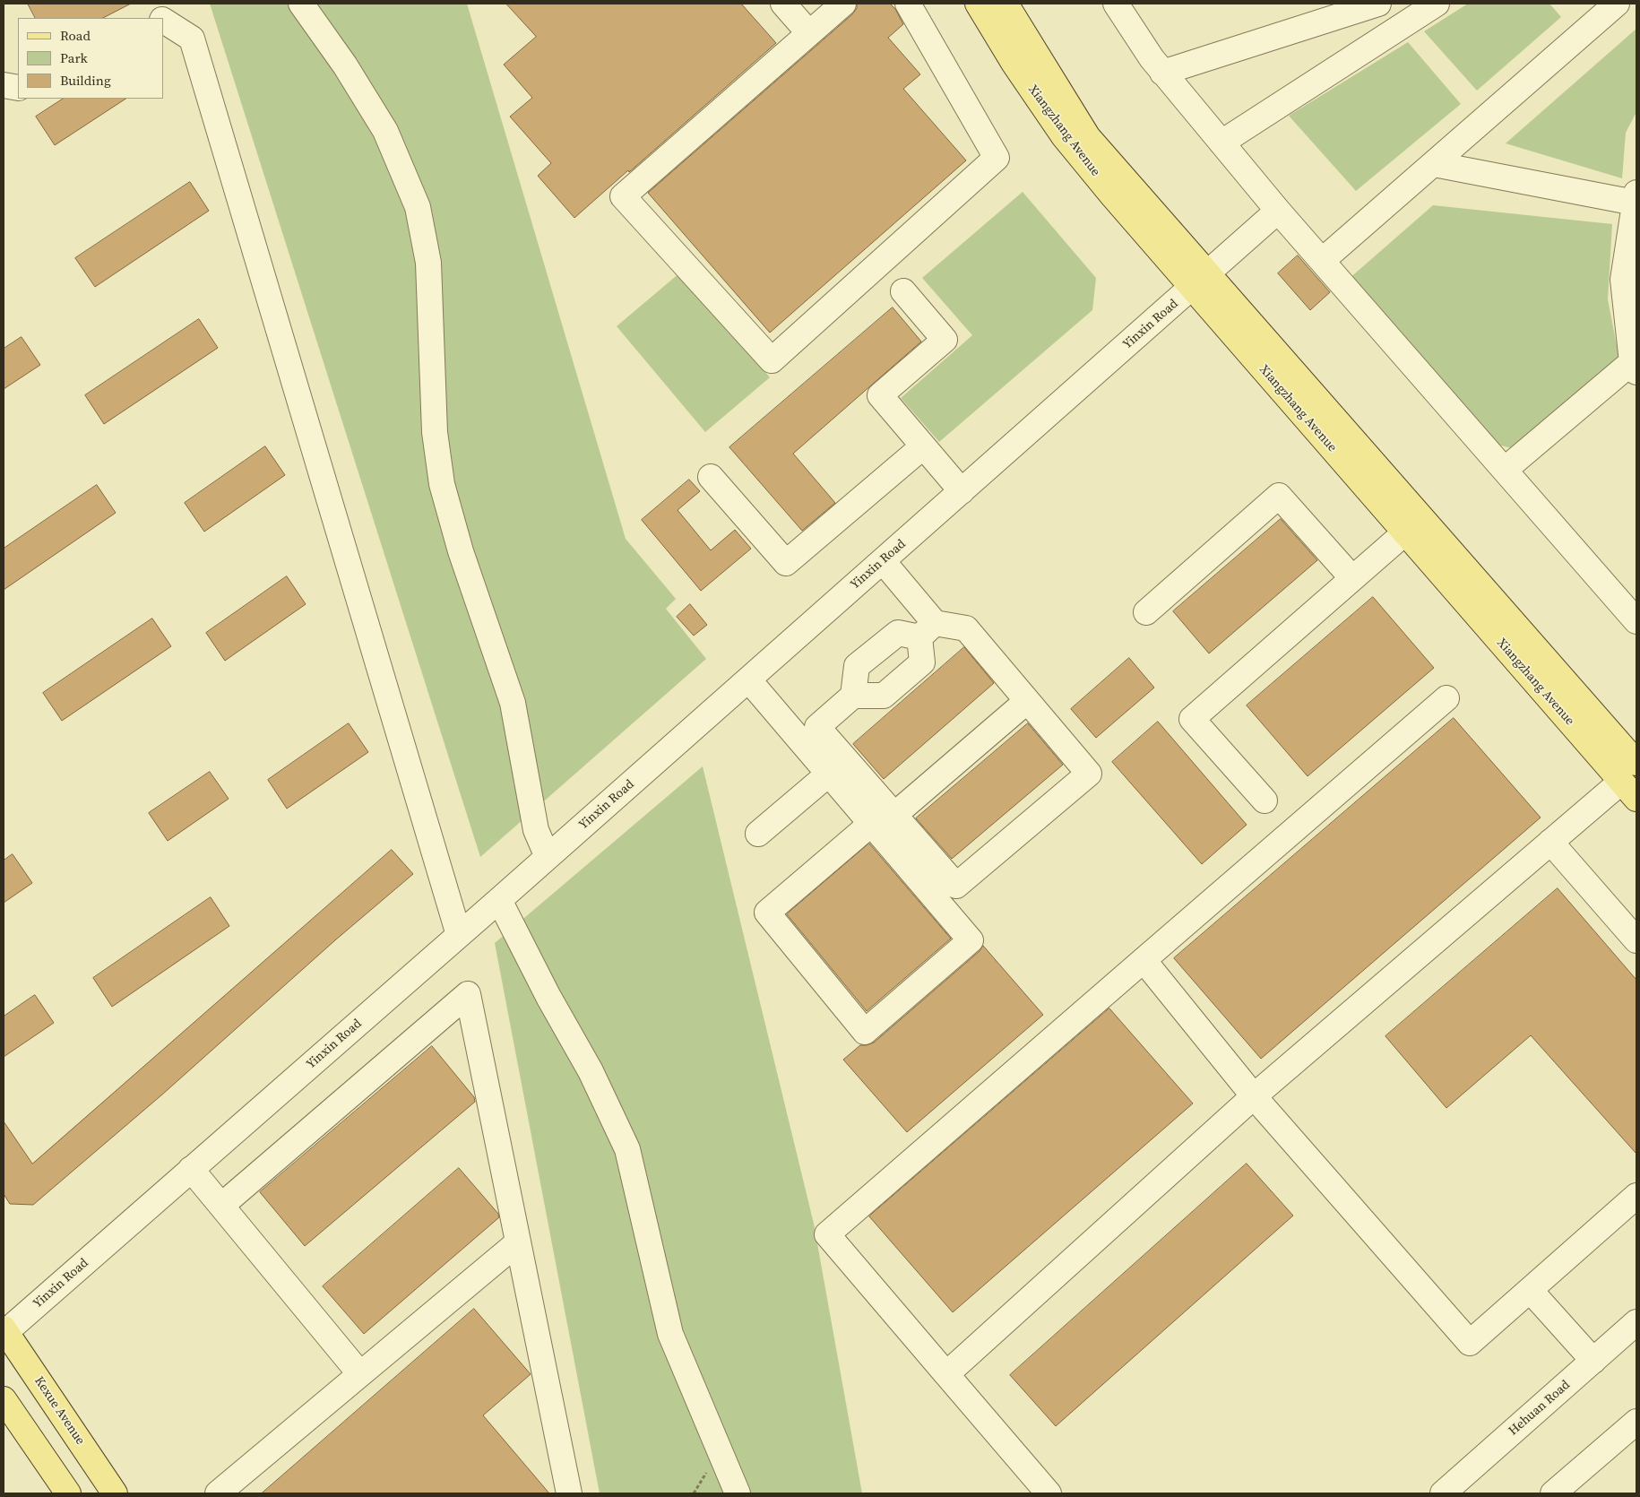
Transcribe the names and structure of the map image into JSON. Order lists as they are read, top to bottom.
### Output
{
  "streets": {
    "main road": ["Xiangzhang Avenue", "Kexue Avenue"],
    "street": ["Yinxin Road", "Hehuan Road"]
  },
  "crossings": [
    ["Xiangzhang Avenue", "Yinxin Road"],
    ["Yinxin Road", "Kexue Avenue"]
  ],
  "legend": ["Road", "Park", "Building"]
}
